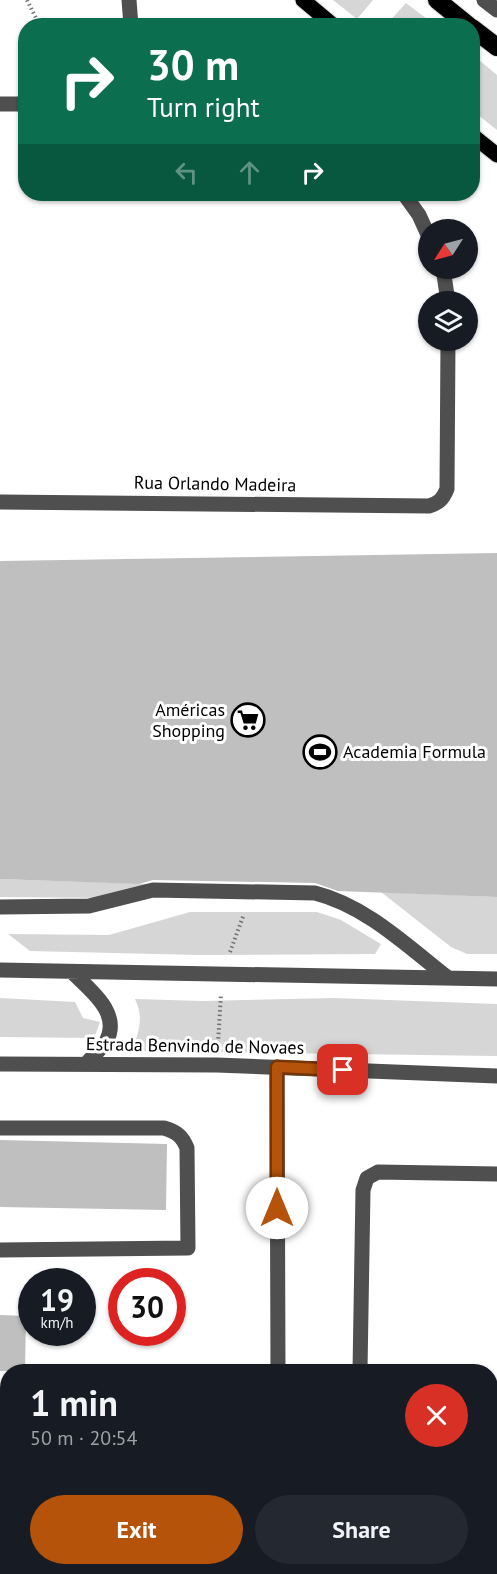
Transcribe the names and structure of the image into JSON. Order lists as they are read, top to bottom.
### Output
{
  "streets": {
    "street": ["Rua Orlando Madeira", "Estrada Benvindo de Novaes"]
  },
  "places": {
    "supermarket": ["Américas Shopping"],
    "sports": ["Academia Formula"]
  },
  "north": "bottom left",
  "page": {
    "turn": ["30 m", "Turn right"],
    "speed": "19 km/h",
    "limit": "30",
    "heading": ["1 min", "50 m · 20:54"],
    "buttons": ["Exit", "Share"]
  }
}
